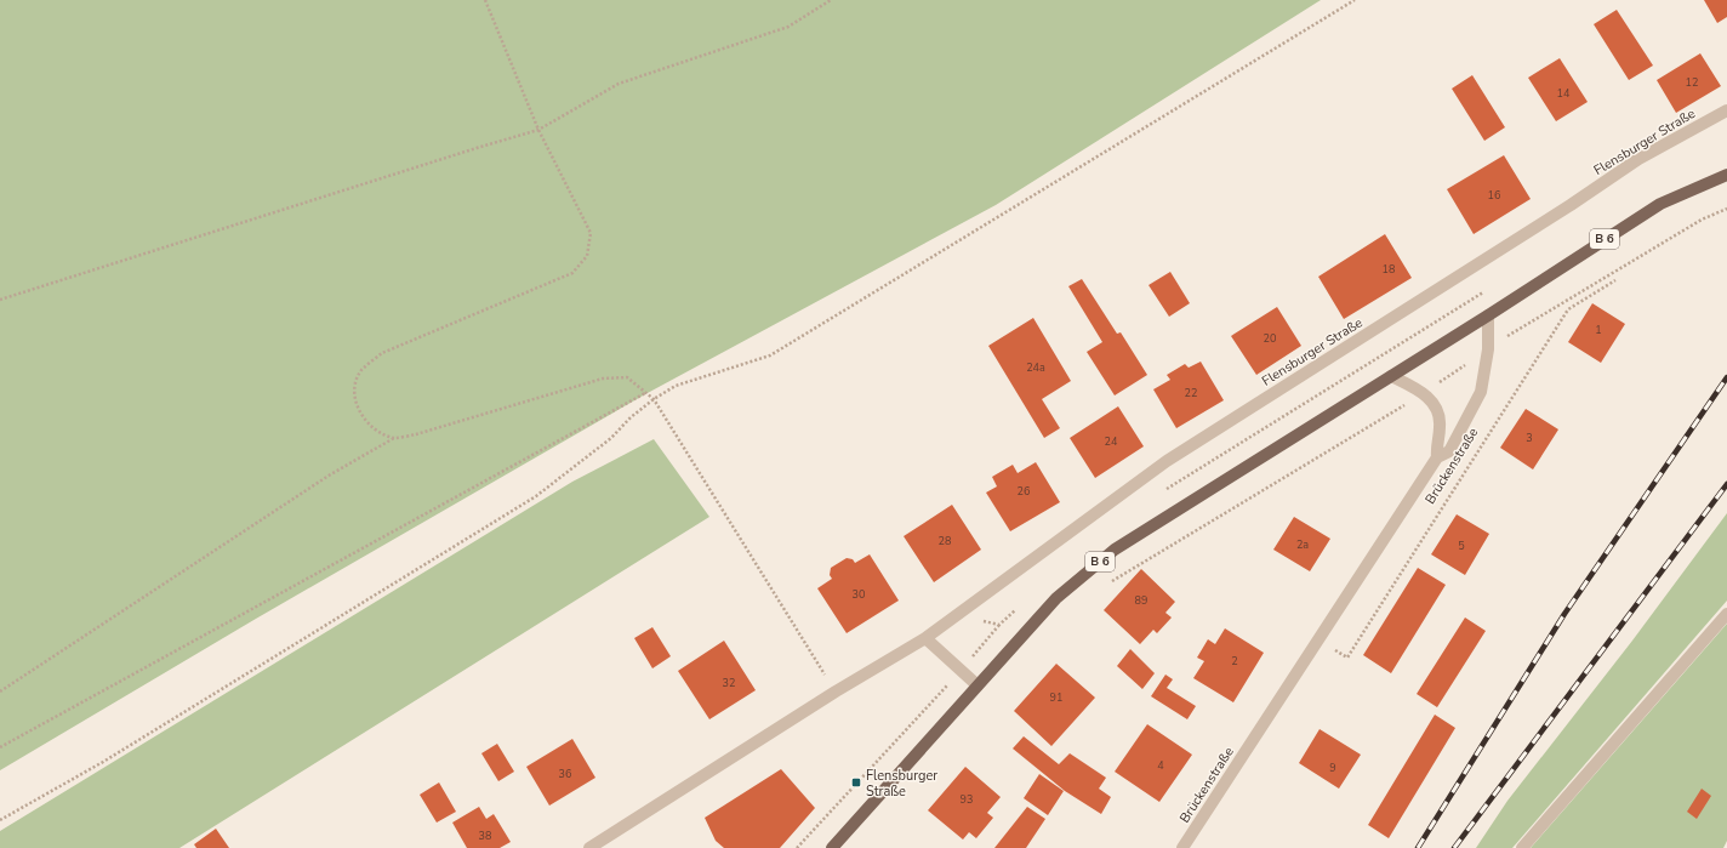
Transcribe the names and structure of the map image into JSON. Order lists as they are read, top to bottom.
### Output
{
  "streets": {
    "main road": ["B 6"],
    "street": ["Flensburger Straße", "Brückenstraße"]
  },
  "crossings": [
    ["B 6", "Brückenstraße"]
  ],
  "places": {
    "transit": ["Flensburger Straße"]
  },
  "house_numbers": [
    "12",
    "14",
    "16",
    "18",
    "1",
    "20",
    "24a",
    "22",
    "3",
    "24",
    "26",
    "28",
    "2a",
    "5",
    "30",
    "89",
    "2",
    "32",
    "91",
    "4",
    "9",
    "36",
    "93",
    "38"
  ]
}
